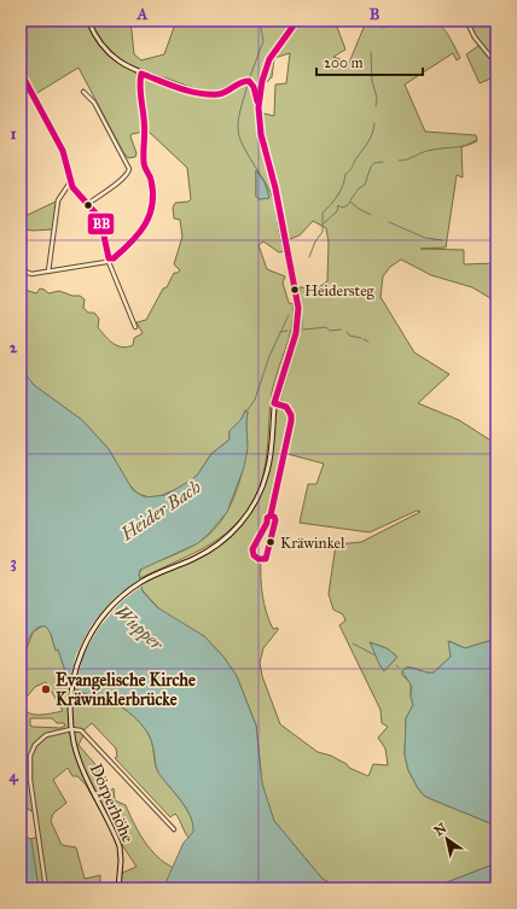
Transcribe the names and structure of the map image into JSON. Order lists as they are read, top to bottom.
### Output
{
  "streets": {
    "main road": ["Dörperhöhe"]
  },
  "water": ["Heider Bach", "Wupper"],
  "places": ["Heidersteg", "Kräwinkel", "Evangelische Kirche Kräwinklerbrücke"],
  "lines": ["transit line BB"],
  "scale_bar": "200 m",
  "north": "top left",
  "grid": {
    "columns": ["A", "B"],
    "rows": [
      "1",
      "2",
      "3",
      "4"
    ]
  }
}
